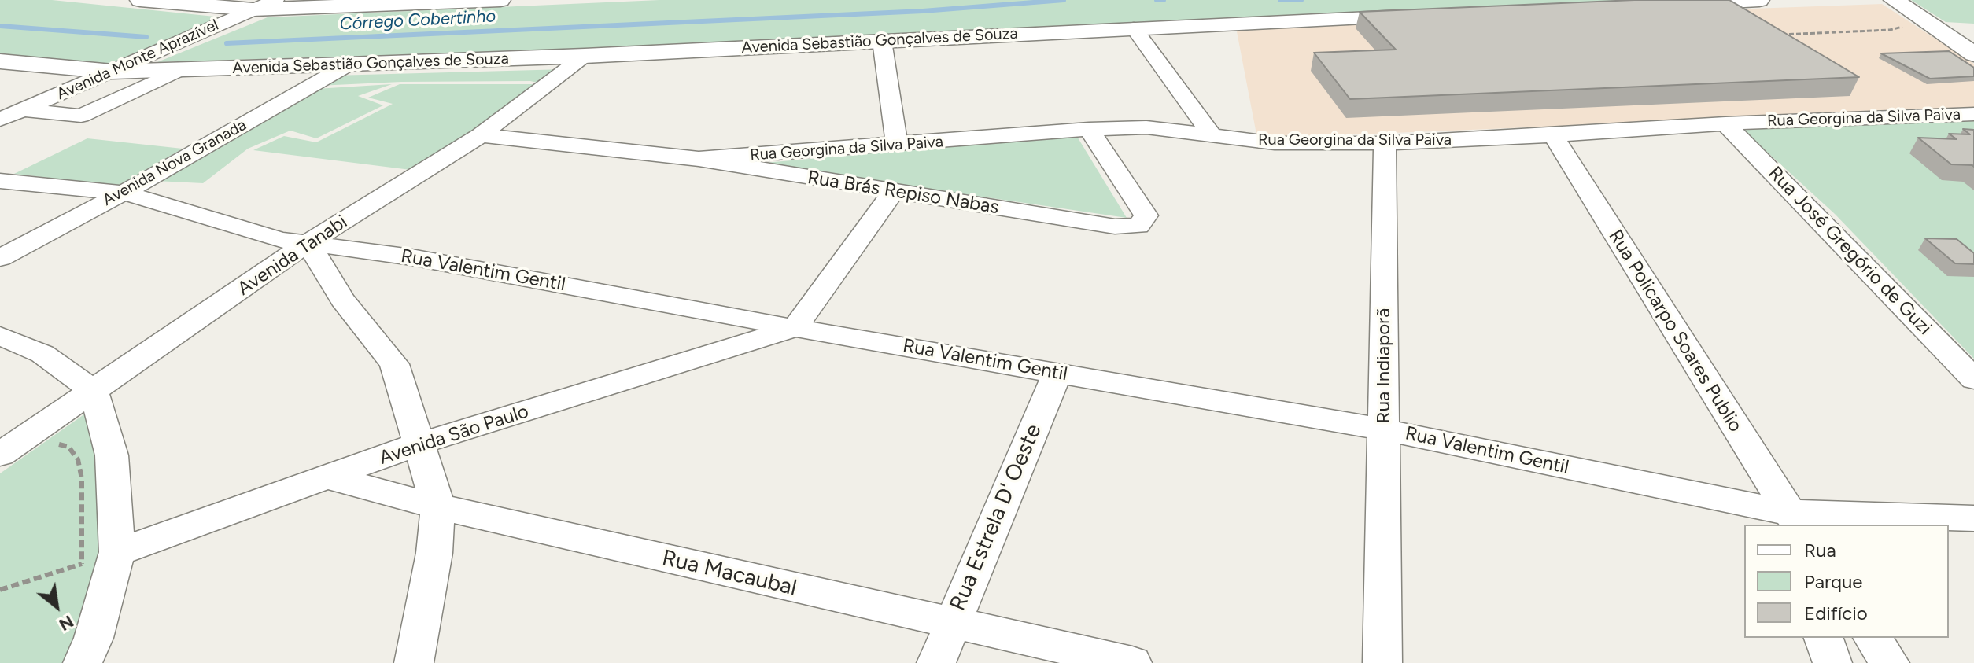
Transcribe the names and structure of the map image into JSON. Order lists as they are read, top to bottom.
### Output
{
  "streets": {
    "main road": ["Avenida Sebastião Gonçalves de Souza"],
    "street": [
      "Avenida Monte Aprazível",
      "Rua Georgina da Silva Paiva",
      "Avenida Nova Granada",
      "Rua Brás Repiso Nabas",
      "Rua José Gregório de Guzi",
      "Avenida Tanabi",
      "Rua Valentim Gentil",
      "Rua Policarpo Soares Publio",
      "Rua Indiaporã",
      "Avenida São Paulo",
      "Rua Estrela D' Oeste",
      "Rua Macaubal"
    ]
  },
  "crossings": [
    ["Avenida Sebastião Gonçalves de Souza", "Avenida Monte Aprazível"],
    ["Avenida Sebastião Gonçalves de Souza", "Avenida Nova Granada"],
    ["Avenida Sebastião Gonçalves de Souza", "Avenida Tanabi"],
    ["Rua Georgina da Silva Paiva", "Rua Brás Repiso Nabas"],
    ["Rua Georgina da Silva Paiva", "Rua José Gregório de Guzi"],
    ["Rua Georgina da Silva Paiva", "Rua Policarpo Soares Publio"],
    ["Rua Georgina da Silva Paiva", "Rua Indiaporã"],
    ["Avenida Nova Granada", "Rua Valentim Gentil"],
    ["Rua Brás Repiso Nabas", "Avenida Tanabi"],
    ["Avenida Tanabi", "Rua Valentim Gentil"],
    ["Rua Valentim Gentil", "Rua Policarpo Soares Publio"],
    ["Rua Valentim Gentil", "Rua Indiaporã"],
    ["Rua Valentim Gentil", "Avenida São Paulo"],
    ["Rua Valentim Gentil", "Rua Estrela D' Oeste"],
    ["Avenida São Paulo", "Rua Macaubal"],
    ["Rua Estrela D' Oeste", "Rua Macaubal"]
  ],
  "water": ["Córrego Cobertinho"],
  "legend": ["Rua", "Parque", "Edifício"],
  "north": "bottom right"
}
